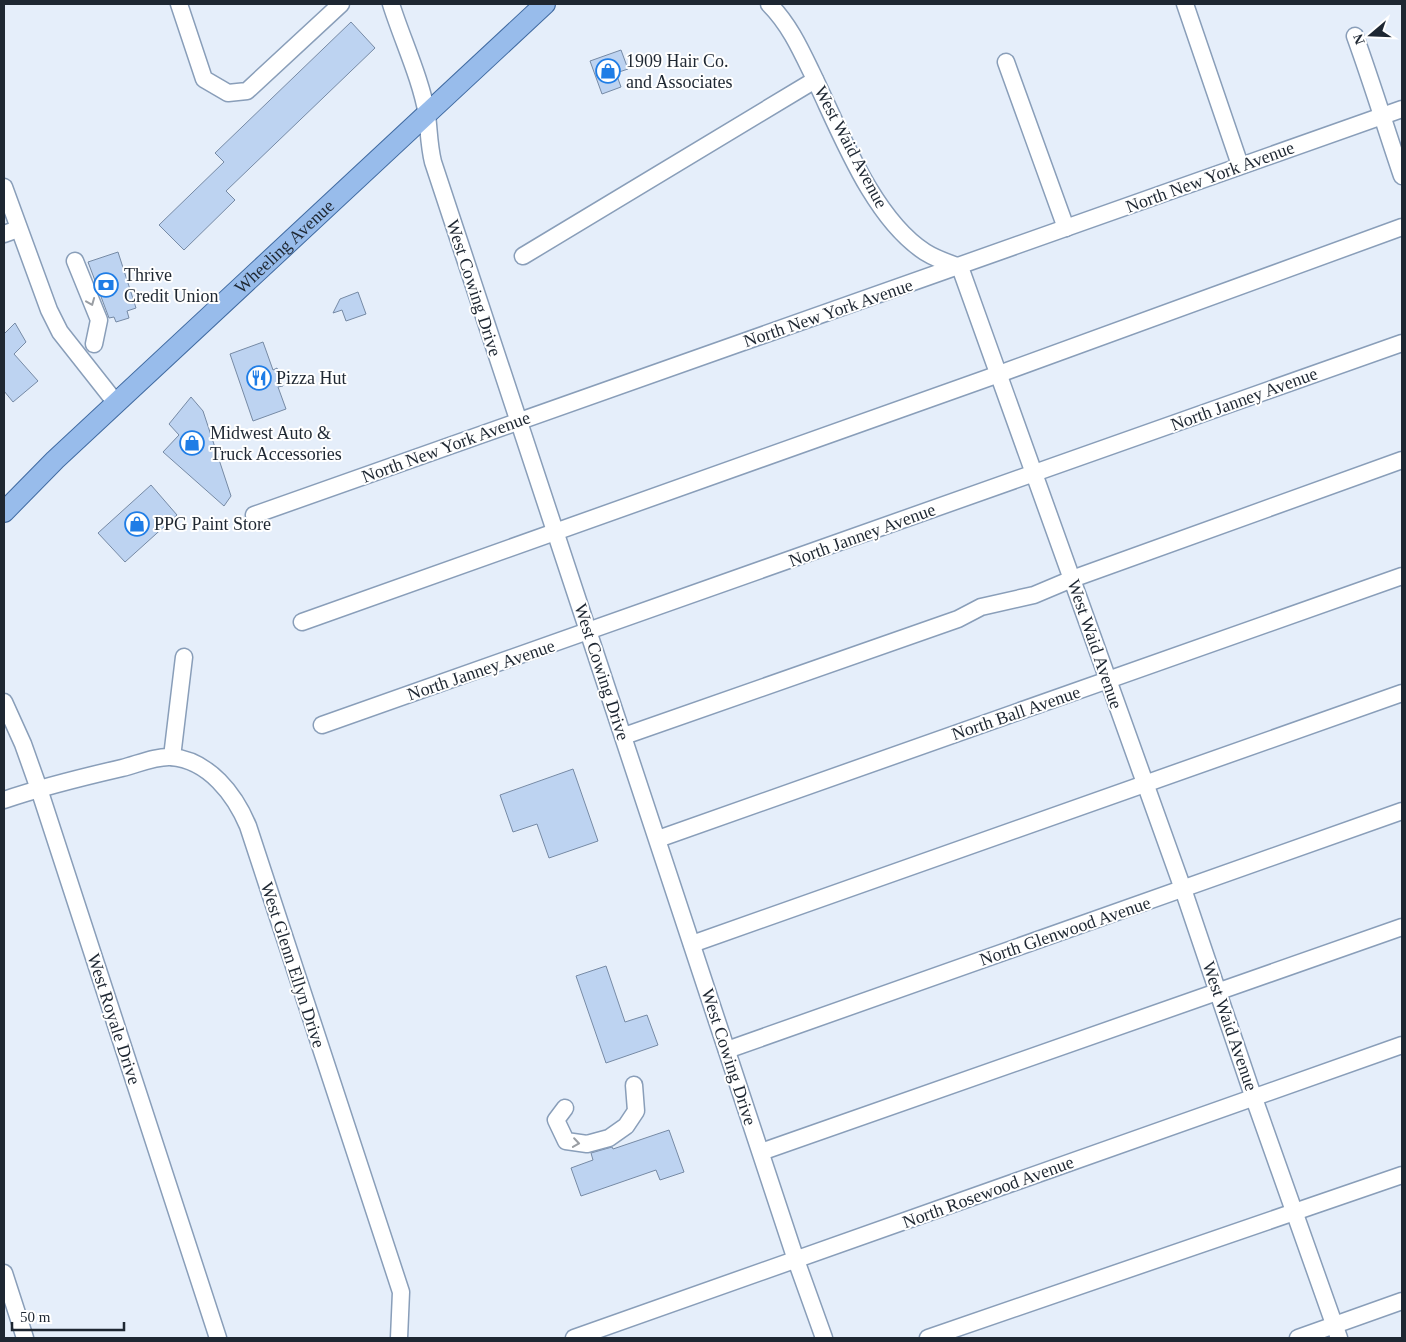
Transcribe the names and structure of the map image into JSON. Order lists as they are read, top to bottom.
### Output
{
  "streets": {
    "main road": ["Wheeling Avenue"],
    "street": [
      "West Waid Avenue",
      "North New York Avenue",
      "West Cowing Drive",
      "North Janney Avenue",
      "North Ball Avenue",
      "North Glenwood Avenue",
      "West Glenn Ellyn Drive",
      "West Royale Drive",
      "North Rosewood Avenue"
    ]
  },
  "crossings": [
    ["West Waid Avenue", "North New York Avenue"],
    ["West Waid Avenue", "North Janney Avenue"],
    ["West Waid Avenue", "North Ball Avenue"],
    ["West Waid Avenue", "North Glenwood Avenue"],
    ["West Waid Avenue", "North Rosewood Avenue"],
    ["North New York Avenue", "West Cowing Drive"],
    ["Wheeling Avenue", "West Cowing Drive"],
    ["West Cowing Drive", "North Janney Avenue"],
    ["West Cowing Drive", "North Ball Avenue"],
    ["West Cowing Drive", "North Glenwood Avenue"],
    ["West Cowing Drive", "North Rosewood Avenue"]
  ],
  "places": {
    "shop": ["1909 Hair Co. and Associates", "Midwest Auto & Truck Accessories", "PPG Paint Store"],
    "bank": ["Thrive Credit Union"],
    "restaurant": ["Pizza Hut"]
  },
  "scale_bar": "50 m",
  "north": "left"
}
